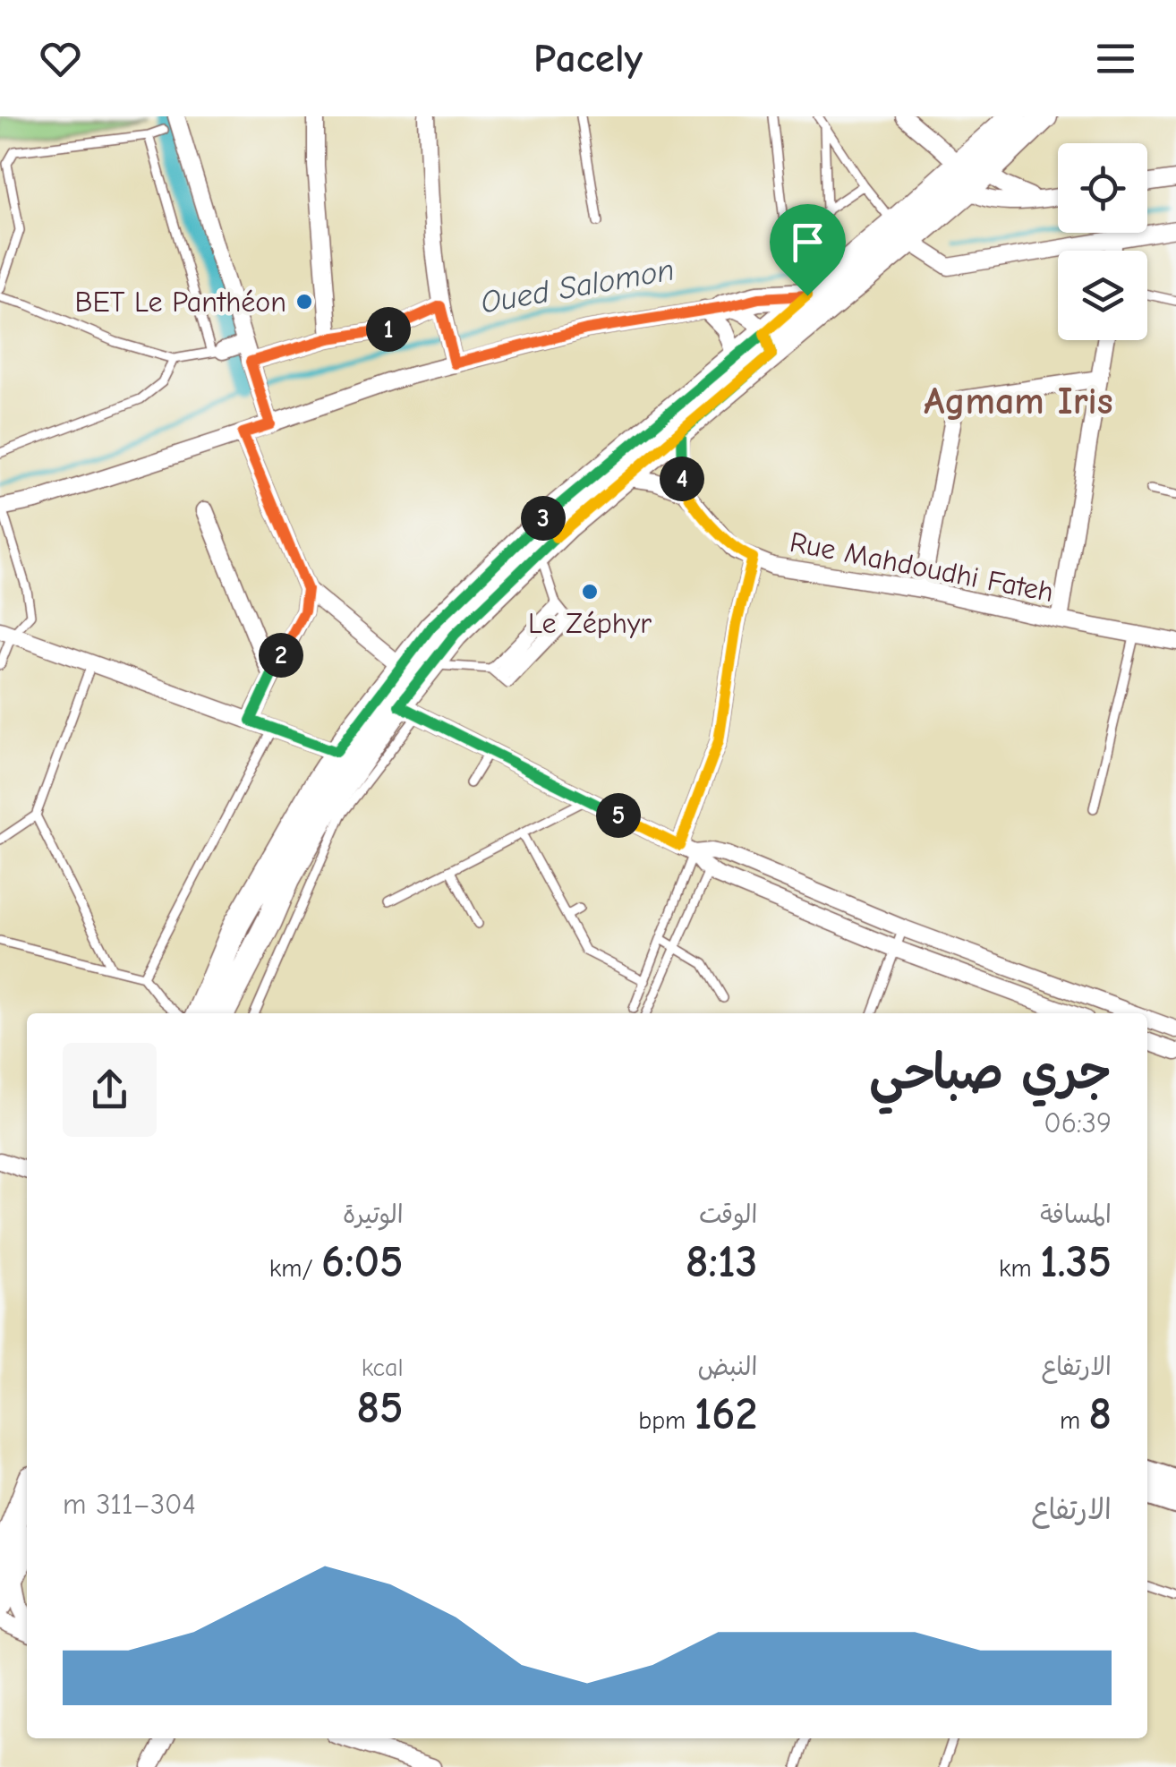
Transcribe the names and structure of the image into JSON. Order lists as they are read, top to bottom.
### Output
{
  "streets": {
    "street": ["Rue Mahdoudhi Fateh"]
  },
  "districts": ["Agmam Iris"],
  "water": ["Oued Salomon"],
  "places": ["BET Le Panthéon", "Le Zéphyr"],
  "page": {
    "header": "Pacely",
    "pins": [
      "1",
      "4",
      "3",
      "2",
      "5"
    ],
    "heading": ["جري صباحي", "06:39"],
    "stats": [
      ["المسافة", "1.35 km"],
      ["الوقت", "8:13"],
      ["الوتيرة", "6:05 /km"],
      ["الارتفاع", "8 m"],
      ["النبض", "162 bpm"],
      ["kcal", "85"]
    ],
    "chart": ["الارتفاع", "304–311 m"]
  }
}
